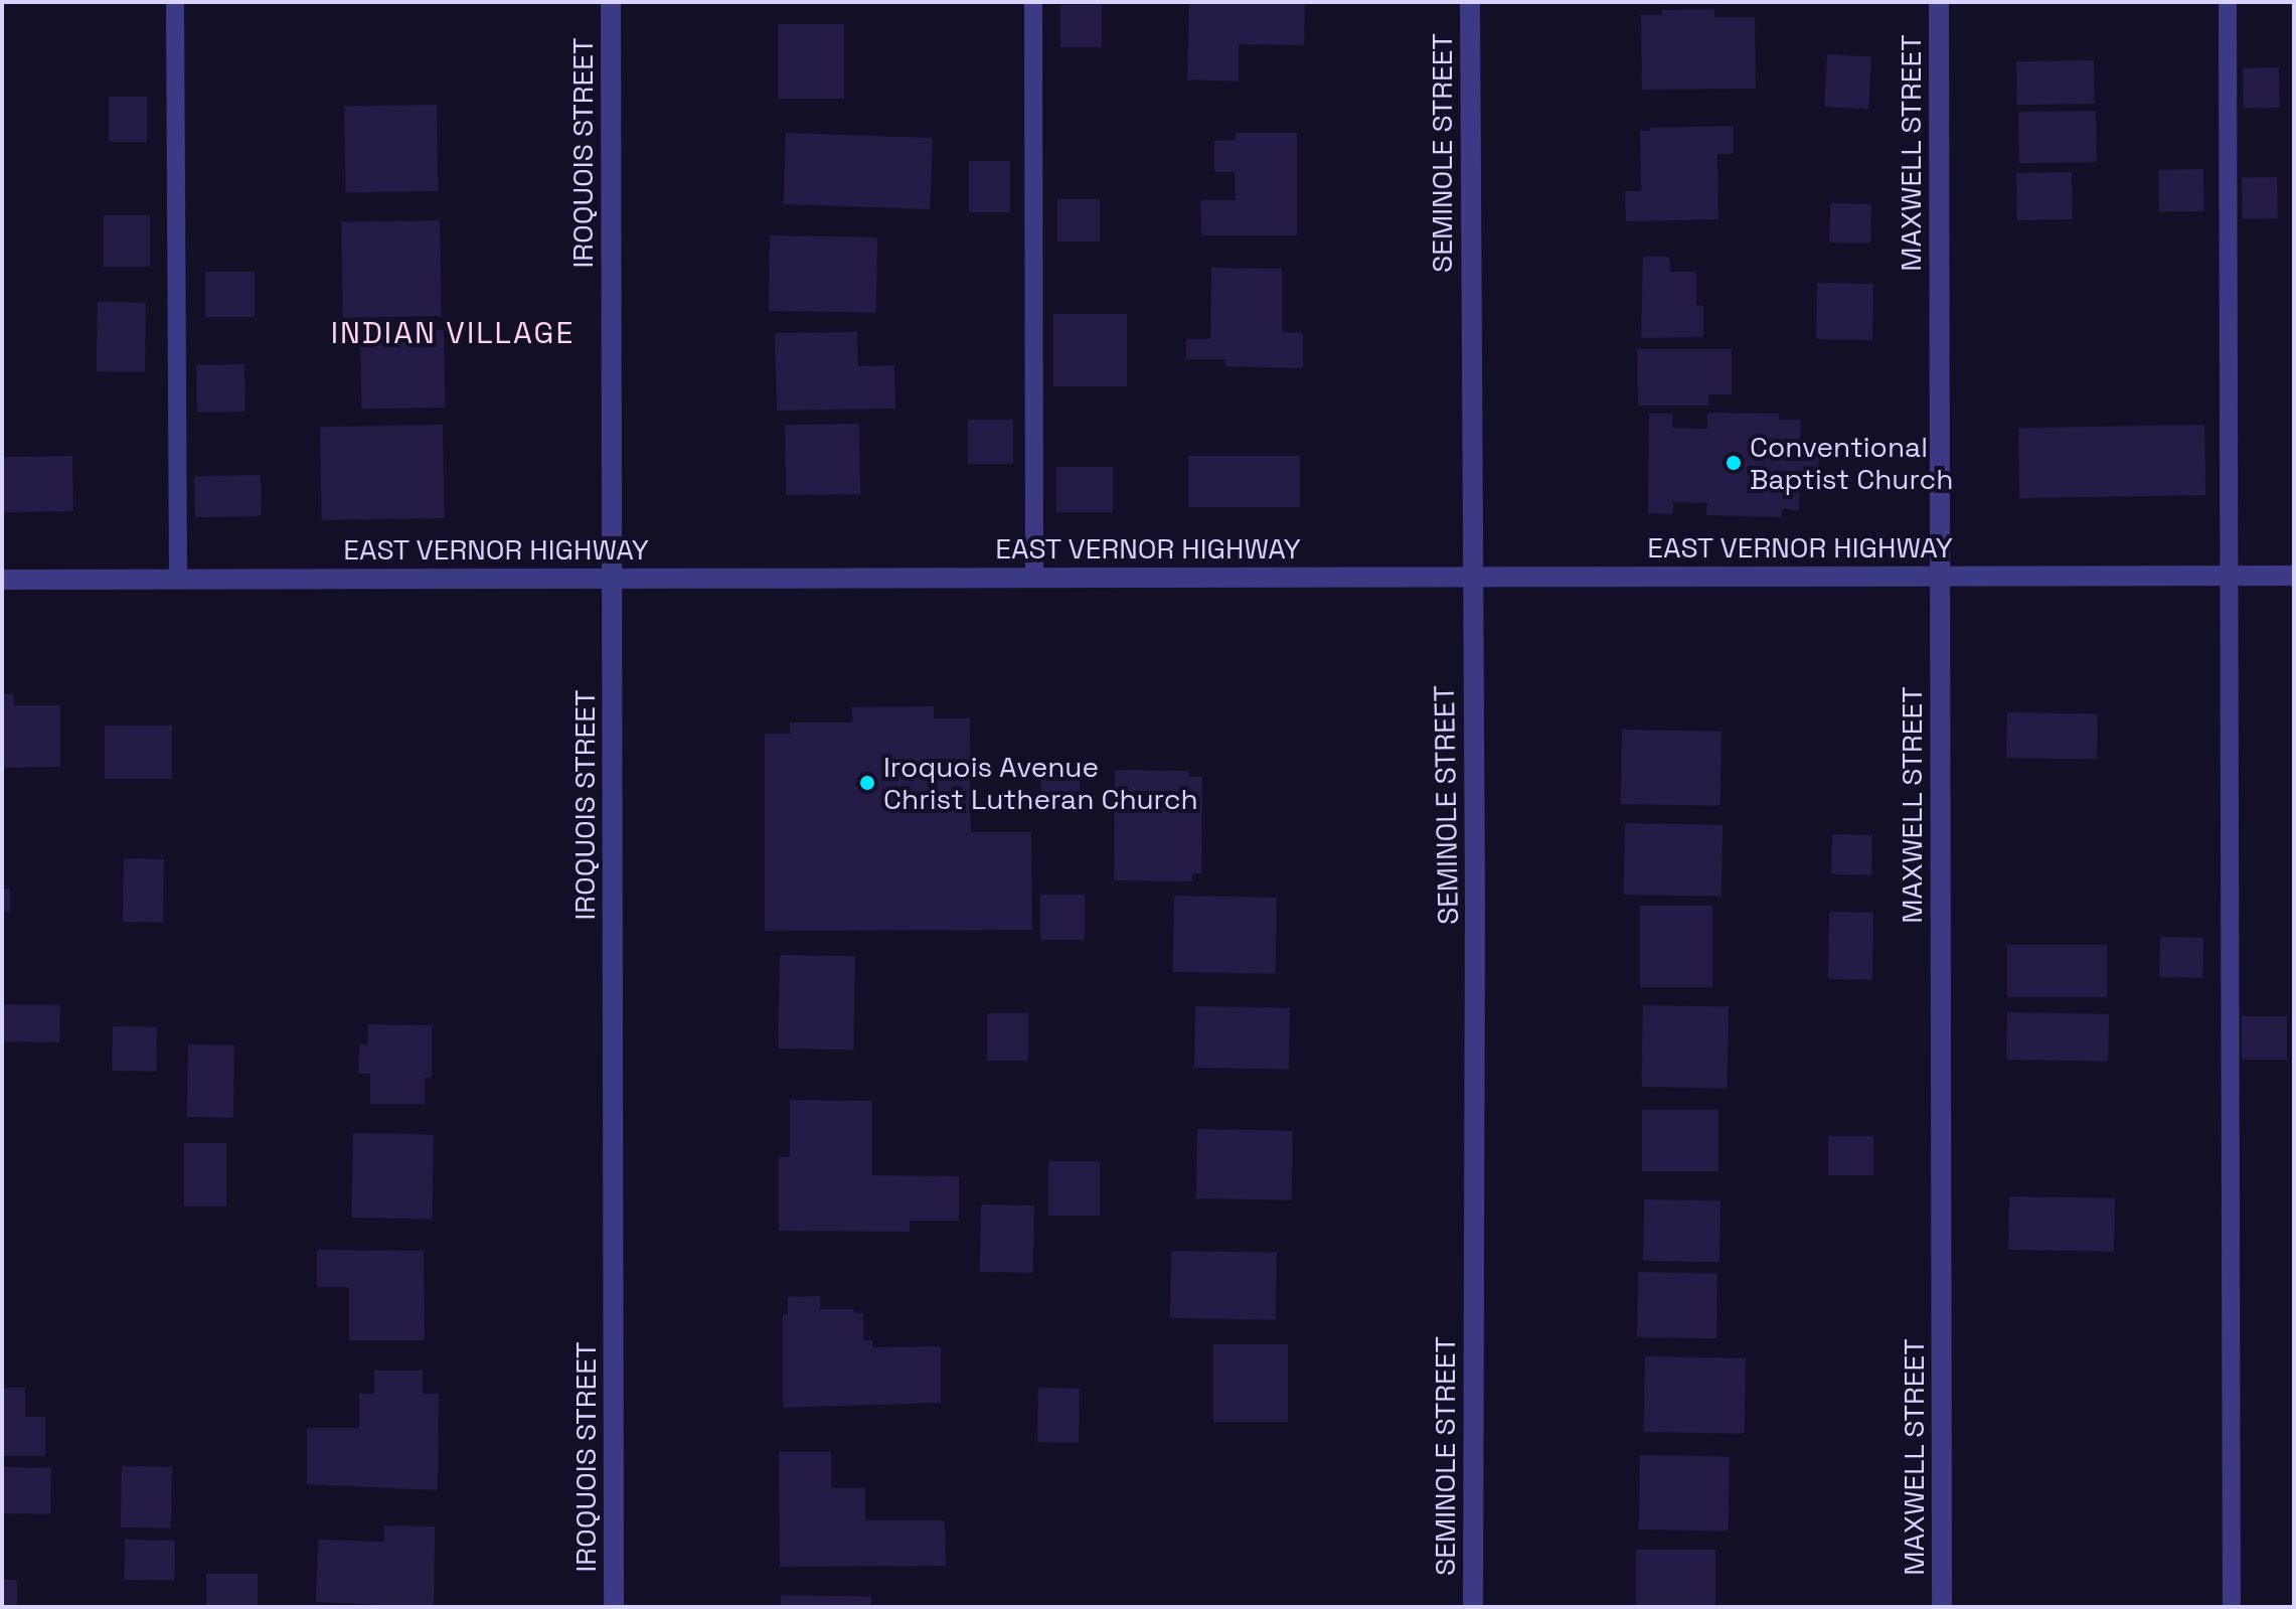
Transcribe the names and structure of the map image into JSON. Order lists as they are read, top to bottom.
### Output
{
  "streets": {
    "street": [
      "IROQUOIS STREET",
      "SEMINOLE STREET",
      "MAXWELL STREET",
      "EAST VERNOR HIGHWAY"
    ]
  },
  "crossings": [
    ["IROQUOIS STREET", "EAST VERNOR HIGHWAY"],
    ["SEMINOLE STREET", "EAST VERNOR HIGHWAY"],
    ["MAXWELL STREET", "EAST VERNOR HIGHWAY"]
  ],
  "districts": ["INDIAN VILLAGE"],
  "places": ["Conventional Baptist Church", "Iroquois Avenue Christ Lutheran Church"]
}
